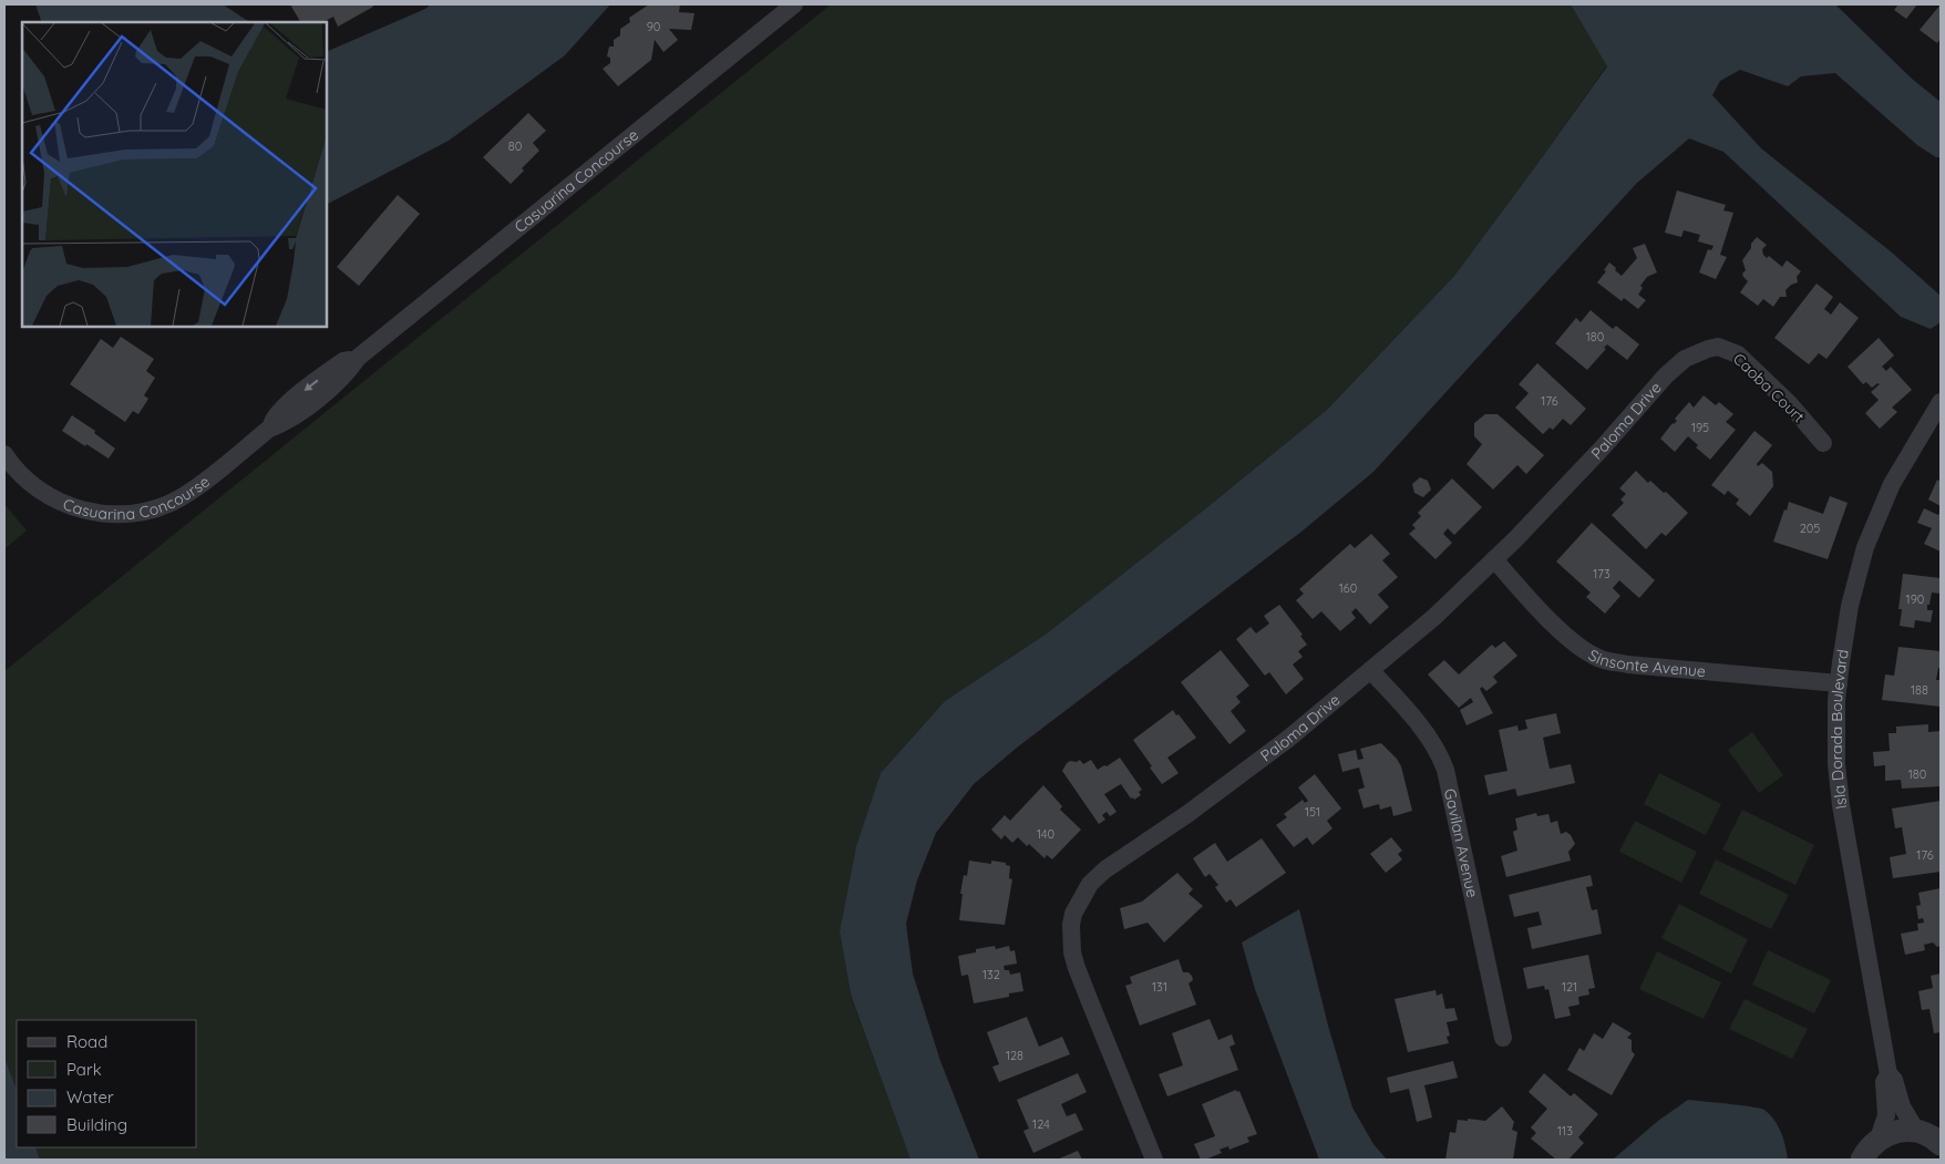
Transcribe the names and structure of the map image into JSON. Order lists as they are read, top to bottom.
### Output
{
  "streets": {
    "street": [
      "Casuarina Concourse",
      "Caoba Court",
      "Paloma Drive",
      "Sinsonte Avenue",
      "Isla Dorada Boulevard",
      "Gavilan Avenue"
    ]
  },
  "crossings": [
    ["Caoba Court", "Paloma Drive"],
    ["Paloma Drive", "Sinsonte Avenue"],
    ["Paloma Drive", "Gavilan Avenue"],
    ["Sinsonte Avenue", "Isla Dorada Boulevard"]
  ],
  "house_numbers": [
    "90",
    "80",
    "180",
    "176",
    "195",
    "205",
    "173",
    "160",
    "190",
    "188",
    "180",
    "151",
    "140",
    "176",
    "132",
    "131",
    "121",
    "128",
    "124",
    "113"
  ],
  "legend": [
    "Road",
    "Park",
    "Water",
    "Building"
  ]
}
